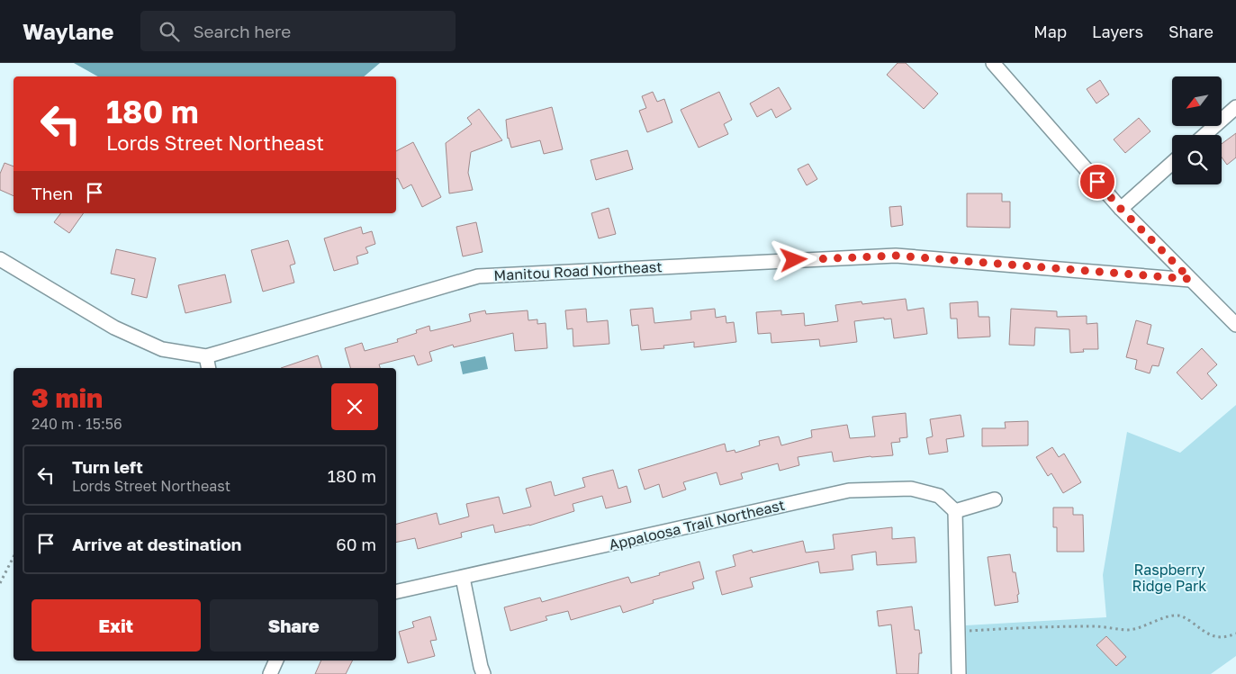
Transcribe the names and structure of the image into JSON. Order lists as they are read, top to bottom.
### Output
{
  "streets": {
    "street": ["Manitou Road Northeast", "Appaloosa Trail Northeast"]
  },
  "parks": ["Raspberry Ridge Park"],
  "north": "bottom left",
  "page": {
    "header": "Waylane",
    "search": "Search here",
    "nav": ["Map", "Layers", "Share"],
    "turn": ["180 m", "Lords Street Northeast"],
    "then": "Then",
    "heading": ["3 min", "240 m · 15:56"],
    "list": [
      {
        "name": "Turn left",
        "note": "Lords Street Northeast",
        "value": "180 m"
      },
      {
        "name": "Arrive at destination",
        "value": "60 m"
      }
    ],
    "buttons": ["Exit", "Share"]
  }
}
